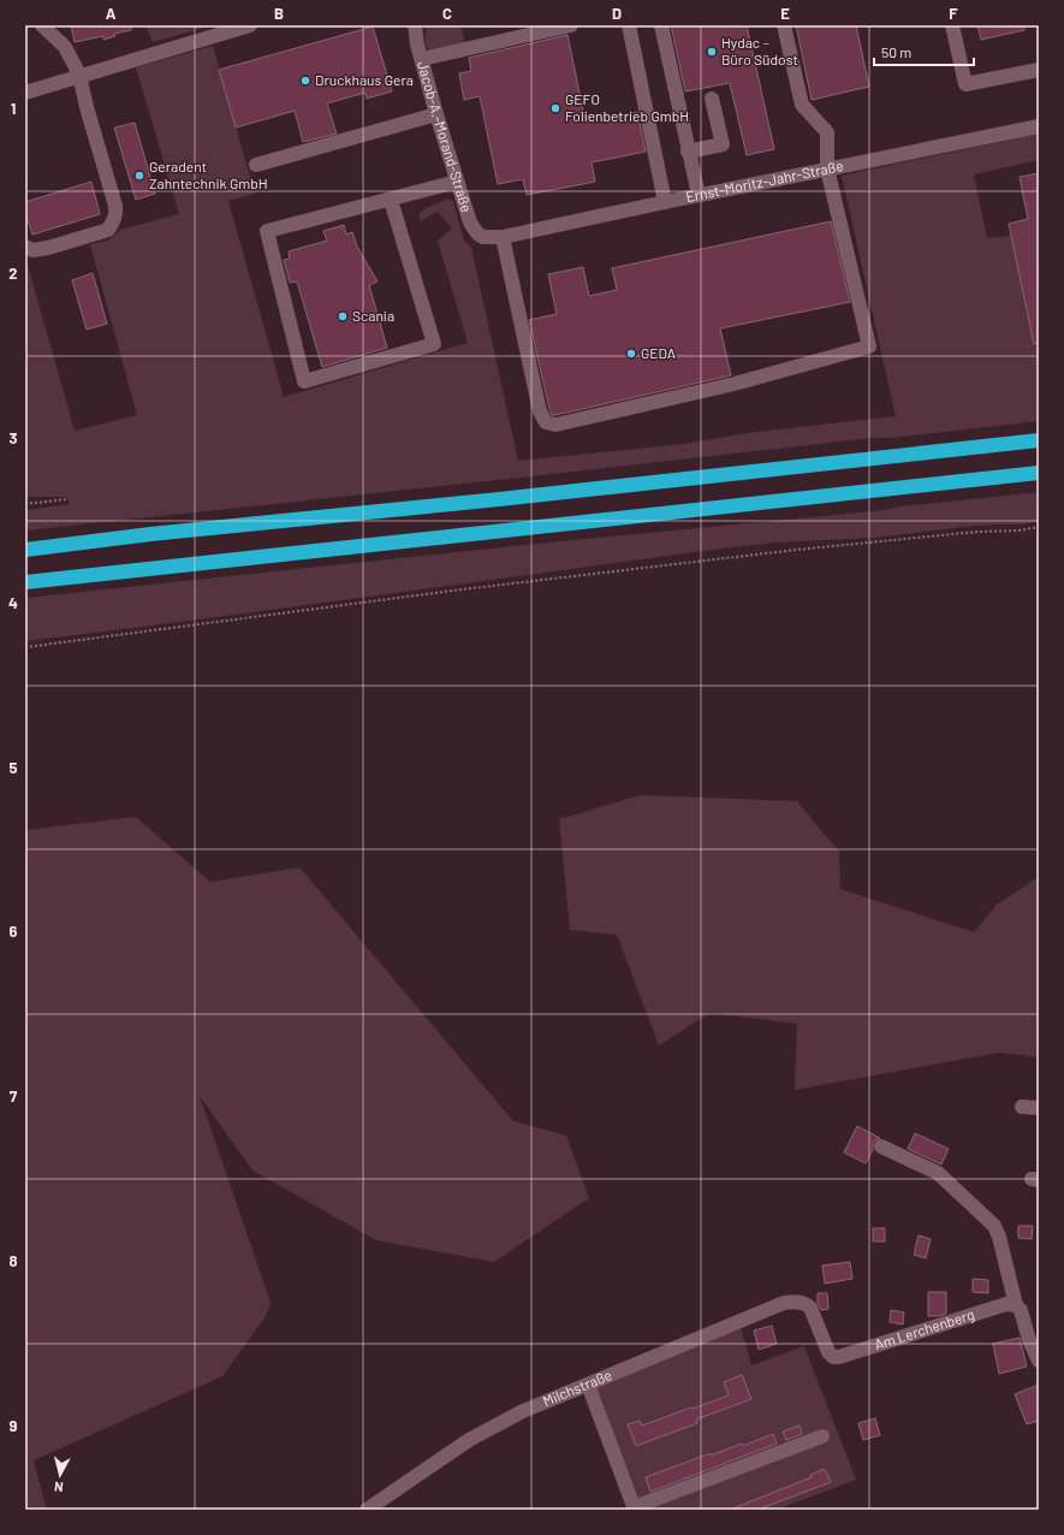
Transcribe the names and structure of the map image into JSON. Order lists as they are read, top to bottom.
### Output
{
  "streets": {
    "street": [
      "Jacob-A.-Morand-Straße",
      "Ernst-Moritz-Jahr-Straße",
      "Am Lerchenberg",
      "Milchstraße"
    ]
  },
  "crossings": [
    ["Jacob-A.-Morand-Straße", "Ernst-Moritz-Jahr-Straße"],
    ["Am Lerchenberg", "Milchstraße"]
  ],
  "places": [
    "Hydac – Büro Südost",
    "Druckhaus Gera",
    "GEFO Folienbetrieb GmbH",
    "Geradent Zahntechnik GmbH",
    "Scania",
    "GEDA"
  ],
  "scale_bar": "50 m",
  "north": "bottom",
  "grid": {
    "columns": [
      "A",
      "B",
      "C",
      "D",
      "E",
      "F"
    ],
    "rows": [
      "1",
      "2",
      "3",
      "4",
      "5",
      "6",
      "7",
      "8",
      "9"
    ]
  }
}
